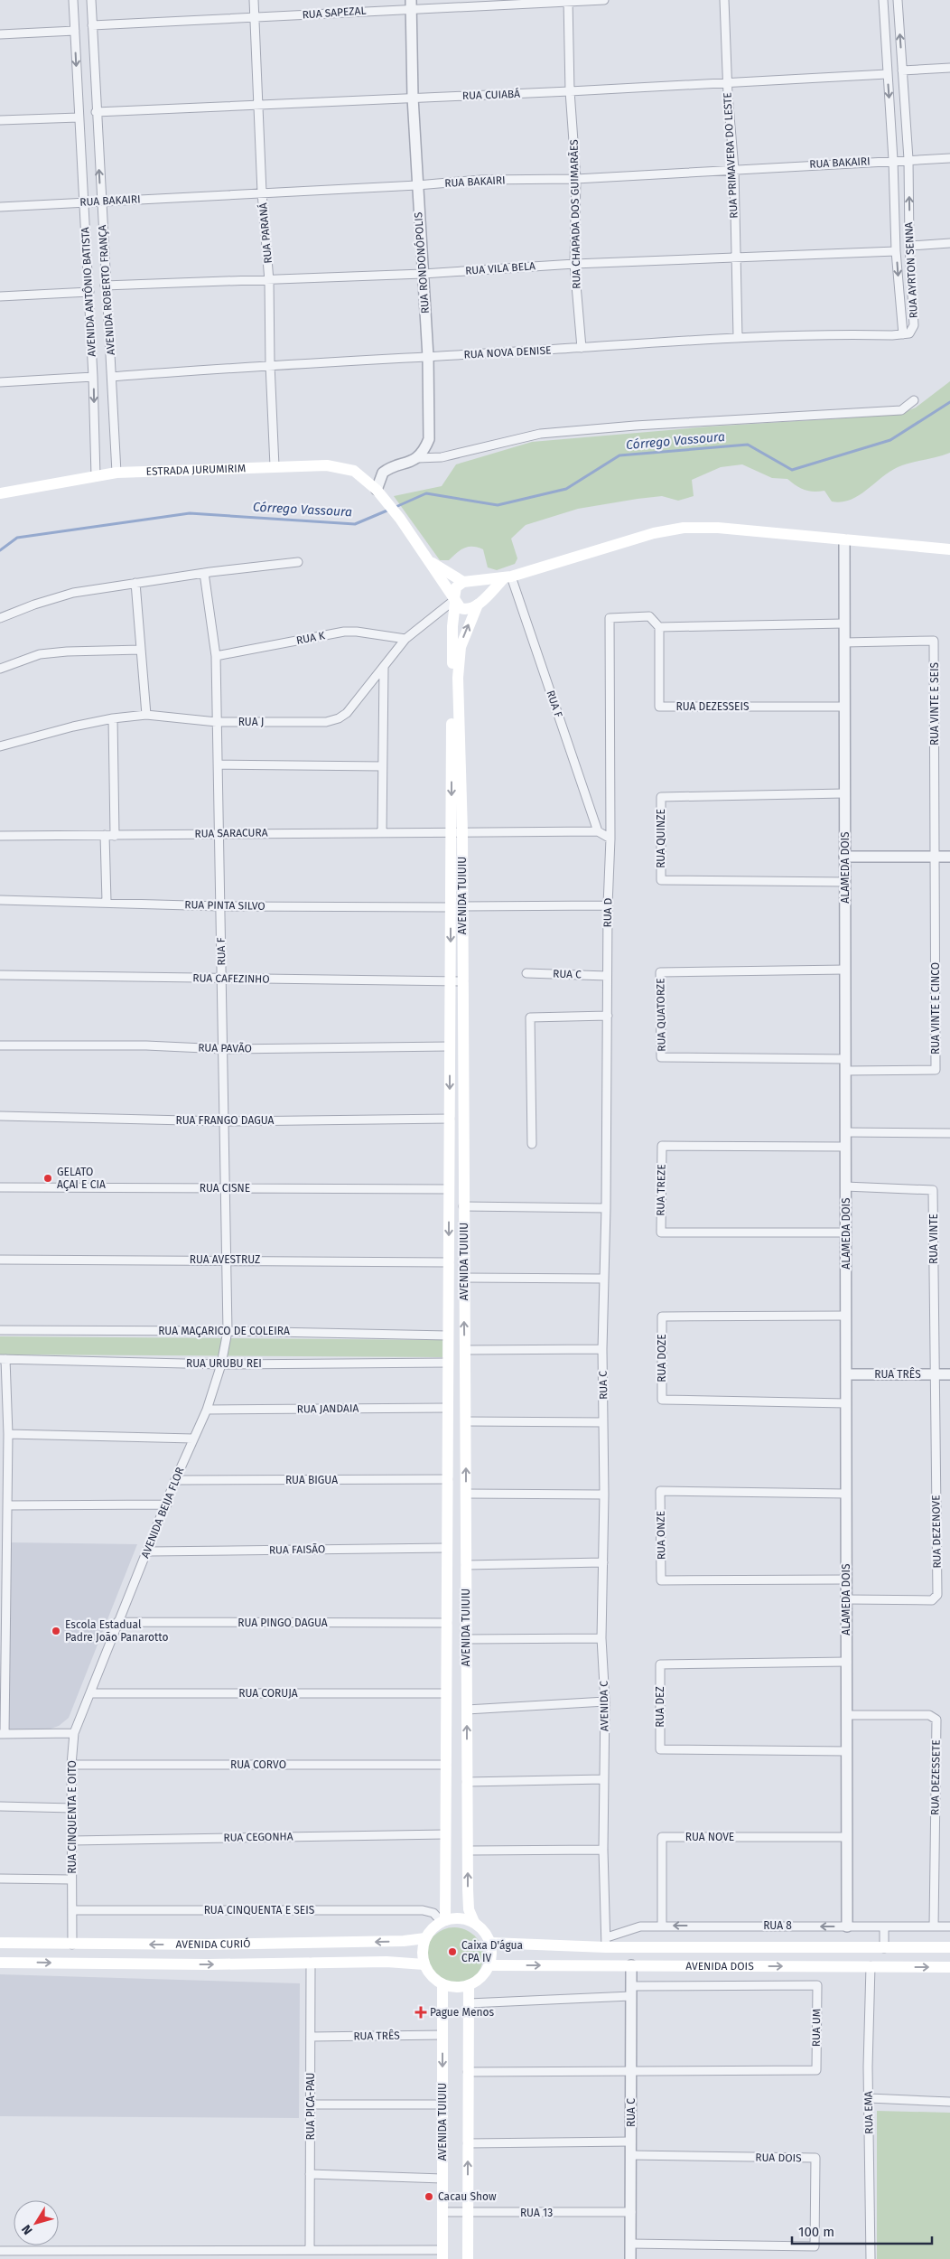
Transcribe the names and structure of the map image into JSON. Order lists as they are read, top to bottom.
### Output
{
  "streets": {
    "main road": [
      "ESTRADA JURUMIRIM",
      "AVENIDA TUIUIU",
      "AVENIDA CURIÓ",
      "AVENIDA DOIS"
    ],
    "street": [
      "RUA SAPEZAL",
      "RUA CUIABÁ",
      "RUA PRIMAVERA DO LESTE",
      "RUA BAKAIRI",
      "RUA CHAPADA DOS GUIMARÃES",
      "RUA PARANÁ",
      "RUA RONDONÓPOLIS",
      "RUA VILA BELA",
      "RUA AYRTON SENNA",
      "AVENIDA ROBERTO FRANÇA",
      "AVENIDA ANTÔNIO BATISTA",
      "RUA NOVA DENISE",
      "RUA K",
      "RUA F",
      "RUA VINTE E SEIS",
      "RUA DEZESSEIS",
      "RUA J",
      "RUA SARACURA",
      "RUA QUINZE",
      "ALAMEDA DOIS",
      "RUA PINTA SILVO",
      "RUA D",
      "RUA C",
      "RUA CAFEZINHO",
      "RUA VINTE E CINCO",
      "RUA QUATORZE",
      "RUA PAVÃO",
      "RUA FRANGO DAGUA",
      "RUA CISNE",
      "RUA TREZE",
      "RUA VINTE",
      "RUA AVESTRUZ",
      "RUA MAÇARICO DE COLEIRA",
      "RUA DOZE",
      "RUA URUBU REI",
      "RUA TRÊS",
      "RUA JANDAIA",
      "RUA BIGUA",
      "AVENIDA BEIJA FLOR",
      "RUA DEZENOVE",
      "RUA ONZE",
      "RUA FAISÃO",
      "RUA PINGO DAGUA",
      "RUA CORUJA",
      "AVENIDA C",
      "RUA DEZ",
      "RUA CORVO",
      "RUA DEZESSETE",
      "RUA CINQUENTA E OITO",
      "RUA CEGONHA",
      "RUA NOVE",
      "RUA CINQUENTA E SEIS",
      "RUA 8",
      "RUA UM",
      "RUA PICA-PAU",
      "RUA EMA",
      "RUA DOIS",
      "RUA 13"
    ]
  },
  "crossings": [
    ["RUA SAPEZAL", "RUA CHAPADA DOS GUIMARÃES"],
    ["RUA SAPEZAL", "RUA PARANÁ"],
    ["RUA SAPEZAL", "RUA RONDONÓPOLIS"],
    ["RUA SAPEZAL", "AVENIDA ROBERTO FRANÇA"],
    ["RUA CUIABÁ", "RUA PRIMAVERA DO LESTE"],
    ["RUA CUIABÁ", "RUA CHAPADA DOS GUIMARÃES"],
    ["RUA CUIABÁ", "RUA PARANÁ"],
    ["RUA CUIABÁ", "RUA RONDONÓPOLIS"],
    ["RUA CUIABÁ", "RUA AYRTON SENNA"],
    ["RUA CUIABÁ", "AVENIDA ROBERTO FRANÇA"],
    ["RUA PRIMAVERA DO LESTE", "RUA BAKAIRI"],
    ["RUA PRIMAVERA DO LESTE", "RUA VILA BELA"],
    ["RUA PRIMAVERA DO LESTE", "RUA NOVA DENISE"],
    ["RUA BAKAIRI", "RUA CHAPADA DOS GUIMARÃES"],
    ["RUA BAKAIRI", "RUA PARANÁ"],
    ["RUA BAKAIRI", "RUA RONDONÓPOLIS"],
    ["RUA BAKAIRI", "RUA AYRTON SENNA"],
    ["RUA BAKAIRI", "AVENIDA ROBERTO FRANÇA"],
    ["RUA BAKAIRI", "AVENIDA ANTÔNIO BATISTA"],
    ["RUA CHAPADA DOS GUIMARÃES", "RUA VILA BELA"],
    ["RUA CHAPADA DOS GUIMARÃES", "RUA NOVA DENISE"],
    ["RUA PARANÁ", "RUA VILA BELA"],
    ["RUA PARANÁ", "RUA NOVA DENISE"],
    ["RUA PARANÁ", "ESTRADA JURUMIRIM"],
    ["RUA RONDONÓPOLIS", "RUA VILA BELA"],
    ["RUA RONDONÓPOLIS", "RUA NOVA DENISE"],
    ["RUA VILA BELA", "RUA AYRTON SENNA"],
    ["RUA VILA BELA", "AVENIDA ROBERTO FRANÇA"],
    ["RUA AYRTON SENNA", "RUA NOVA DENISE"],
    ["AVENIDA ROBERTO FRANÇA", "RUA NOVA DENISE"],
    ["AVENIDA ROBERTO FRANÇA", "ESTRADA JURUMIRIM"],
    ["AVENIDA ANTÔNIO BATISTA", "ESTRADA JURUMIRIM"],
    ["ESTRADA JURUMIRIM", "RUA J"],
    ["ESTRADA JURUMIRIM", "AVENIDA TUIUIU"],
    ["RUA K", "RUA F"],
    ["RUA K", "RUA J"],
    ["RUA F", "RUA J"],
    ["RUA F", "RUA SARACURA"],
    ["RUA F", "RUA PINTA SILVO"],
    ["RUA F", "RUA CAFEZINHO"],
    ["RUA F", "RUA PAVÃO"],
    ["RUA F", "RUA FRANGO DAGUA"],
    ["RUA F", "RUA CISNE"],
    ["RUA F", "RUA AVESTRUZ"],
    ["RUA F", "RUA MAÇARICO DE COLEIRA"],
    ["RUA F", "AVENIDA BEIJA FLOR"],
    ["RUA VINTE E SEIS", "ALAMEDA DOIS"],
    ["RUA VINTE E SEIS", "RUA VINTE E CINCO"],
    ["RUA DEZESSEIS", "ALAMEDA DOIS"],
    ["RUA DEZESSEIS", "RUA D"],
    ["RUA J", "AVENIDA TUIUIU"],
    ["RUA SARACURA", "AVENIDA TUIUIU"],
    ["RUA QUINZE", "ALAMEDA DOIS"],
    ["ALAMEDA DOIS", "RUA VINTE E CINCO"],
    ["ALAMEDA DOIS", "RUA QUATORZE"],
    ["ALAMEDA DOIS", "RUA TREZE"],
    ["ALAMEDA DOIS", "RUA VINTE"],
    ["ALAMEDA DOIS", "RUA DOZE"],
    ["ALAMEDA DOIS", "RUA TRÊS"],
    ["ALAMEDA DOIS", "RUA DEZENOVE"],
    ["ALAMEDA DOIS", "RUA ONZE"],
    ["ALAMEDA DOIS", "RUA DEZ"],
    ["ALAMEDA DOIS", "RUA DEZESSETE"],
    ["ALAMEDA DOIS", "RUA NOVE"],
    ["ALAMEDA DOIS", "RUA 8"],
    ["AVENIDA TUIUIU", "RUA PINTA SILVO"],
    ["AVENIDA TUIUIU", "RUA CAFEZINHO"],
    ["AVENIDA TUIUIU", "RUA PAVÃO"],
    ["AVENIDA TUIUIU", "RUA FRANGO DAGUA"],
    ["AVENIDA TUIUIU", "RUA CISNE"],
    ["AVENIDA TUIUIU", "RUA AVESTRUZ"],
    ["AVENIDA TUIUIU", "RUA MAÇARICO DE COLEIRA"],
    ["AVENIDA TUIUIU", "RUA URUBU REI"],
    ["AVENIDA TUIUIU", "RUA TRÊS"],
    ["AVENIDA TUIUIU", "RUA JANDAIA"],
    ["AVENIDA TUIUIU", "RUA BIGUA"],
    ["AVENIDA TUIUIU", "RUA FAISÃO"],
    ["AVENIDA TUIUIU", "RUA PINGO DAGUA"],
    ["AVENIDA TUIUIU", "RUA CORUJA"],
    ["AVENIDA TUIUIU", "RUA CORVO"],
    ["AVENIDA TUIUIU", "RUA CEGONHA"],
    ["AVENIDA TUIUIU", "RUA CINQUENTA E SEIS"],
    ["AVENIDA TUIUIU", "AVENIDA CURIÓ"],
    ["AVENIDA TUIUIU", "AVENIDA DOIS"],
    ["AVENIDA TUIUIU", "RUA 13"],
    ["RUA D", "RUA C"],
    ["RUA C", "AVENIDA C"],
    ["RUA C", "AVENIDA DOIS"],
    ["RUA C", "RUA UM"],
    ["RUA C", "RUA DOIS"],
    ["RUA C", "RUA 13"],
    ["RUA VINTE", "RUA TRÊS"],
    ["RUA VINTE", "RUA DEZENOVE"],
    ["RUA MAÇARICO DE COLEIRA", "AVENIDA BEIJA FLOR"],
    ["RUA URUBU REI", "AVENIDA BEIJA FLOR"],
    ["RUA TRÊS", "RUA DEZENOVE"],
    ["RUA TRÊS", "RUA PICA-PAU"],
    ["RUA JANDAIA", "AVENIDA BEIJA FLOR"],
    ["RUA BIGUA", "AVENIDA BEIJA FLOR"],
    ["AVENIDA BEIJA FLOR", "RUA FAISÃO"],
    ["AVENIDA BEIJA FLOR", "RUA PINGO DAGUA"],
    ["AVENIDA BEIJA FLOR", "RUA CORUJA"],
    ["AVENIDA BEIJA FLOR", "RUA CINQUENTA E OITO"],
    ["RUA CORUJA", "RUA CINQUENTA E OITO"],
    ["RUA CORVO", "RUA CINQUENTA E OITO"],
    ["RUA DEZESSETE", "RUA 8"],
    ["RUA CINQUENTA E OITO", "RUA CEGONHA"],
    ["RUA CINQUENTA E OITO", "RUA CINQUENTA E SEIS"],
    ["RUA CINQUENTA E OITO", "AVENIDA CURIÓ"],
    ["RUA NOVE", "RUA 8"],
    ["RUA CINQUENTA E SEIS", "AVENIDA CURIÓ"],
    ["RUA CINQUENTA E SEIS", "AVENIDA DOIS"],
    ["RUA 8", "AVENIDA DOIS"],
    ["AVENIDA CURIÓ", "AVENIDA DOIS"],
    ["AVENIDA CURIÓ", "RUA PICA-PAU"],
    ["AVENIDA DOIS", "RUA EMA"]
  ],
  "one_way": ["AVENIDA ANTÔNIO BATISTA", "RUA 8"],
  "water": ["Córrego Vassoura"],
  "places": {
    "other": [
      "GELATO AÇAI E CIA",
      "Escola Estadual Padre João Panarotto",
      "Caixa D'água CPA IV",
      "Cacau Show"
    ],
    "health": ["Pague Menos"]
  },
  "scale_bar": "100 m",
  "north": "bottom left"
}
